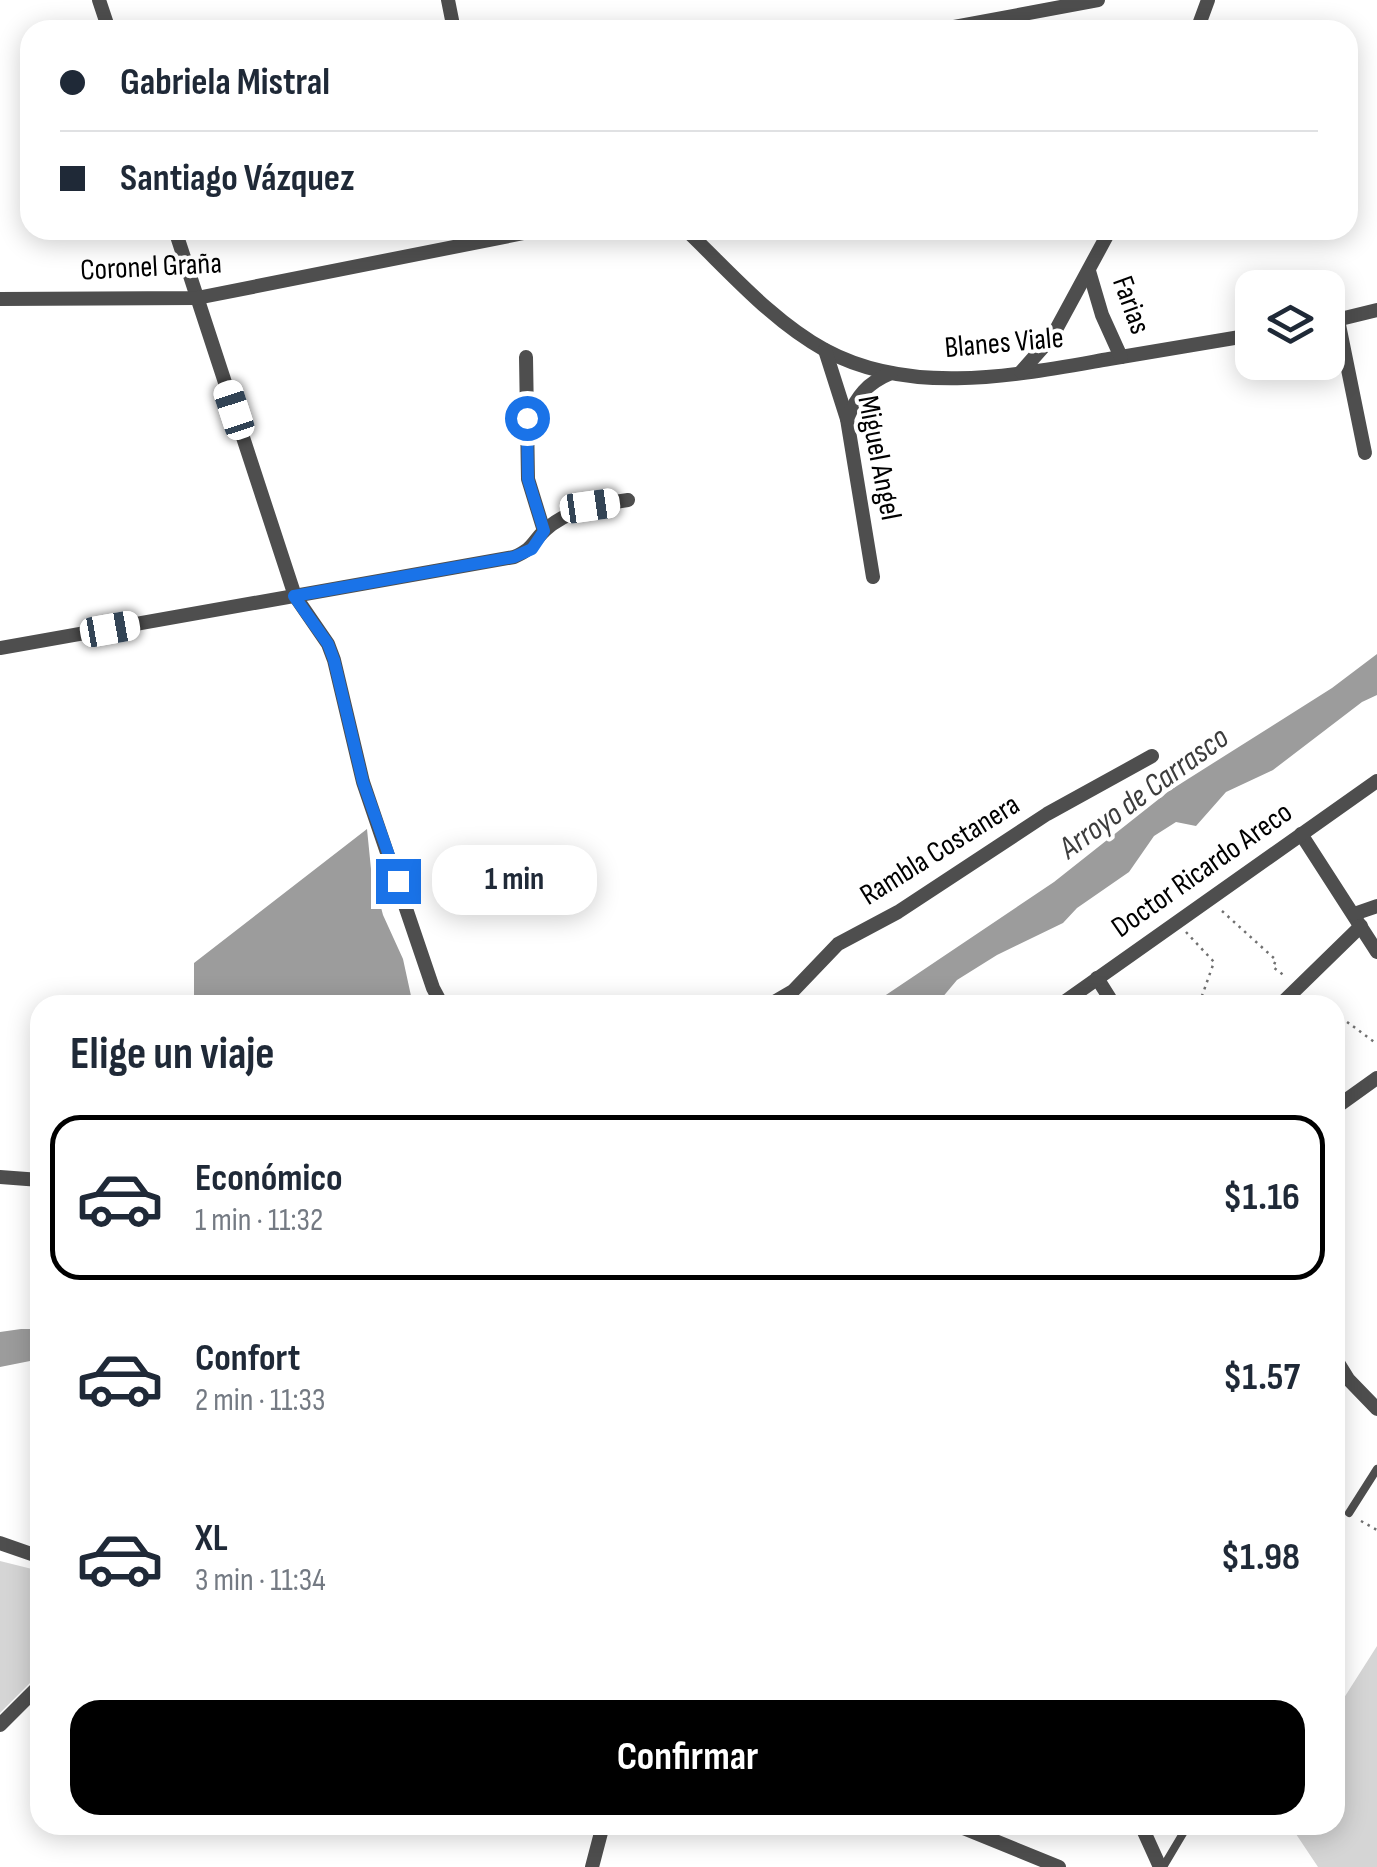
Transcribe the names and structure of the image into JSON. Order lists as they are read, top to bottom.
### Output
{
  "streets": {
    "street": [
      "Coronel Graña",
      "Farias",
      "Blanes Viale",
      "Miguel Angel",
      "Rambla Costanera",
      "Doctor Ricardo Areco"
    ]
  },
  "crossings": [
    ["Farias", "Blanes Viale"],
    ["Blanes Viale", "Miguel Angel"]
  ],
  "water": ["Arroyo de Carrasco"],
  "page": {
    "banner": ["Gabriela Mistral", "Santiago Vázquez"],
    "bubble": "1 min",
    "heading": "Elige un viaje",
    "list": [
      {
        "name": "Económico",
        "note": "1 min · 11:32",
        "value": "$1.16"
      },
      {
        "name": "Confort",
        "note": "2 min · 11:33",
        "value": "$1.57"
      },
      {
        "name": "XL",
        "note": "3 min · 11:34",
        "value": "$1.98"
      }
    ],
    "buttons": "Confirmar"
  }
}
